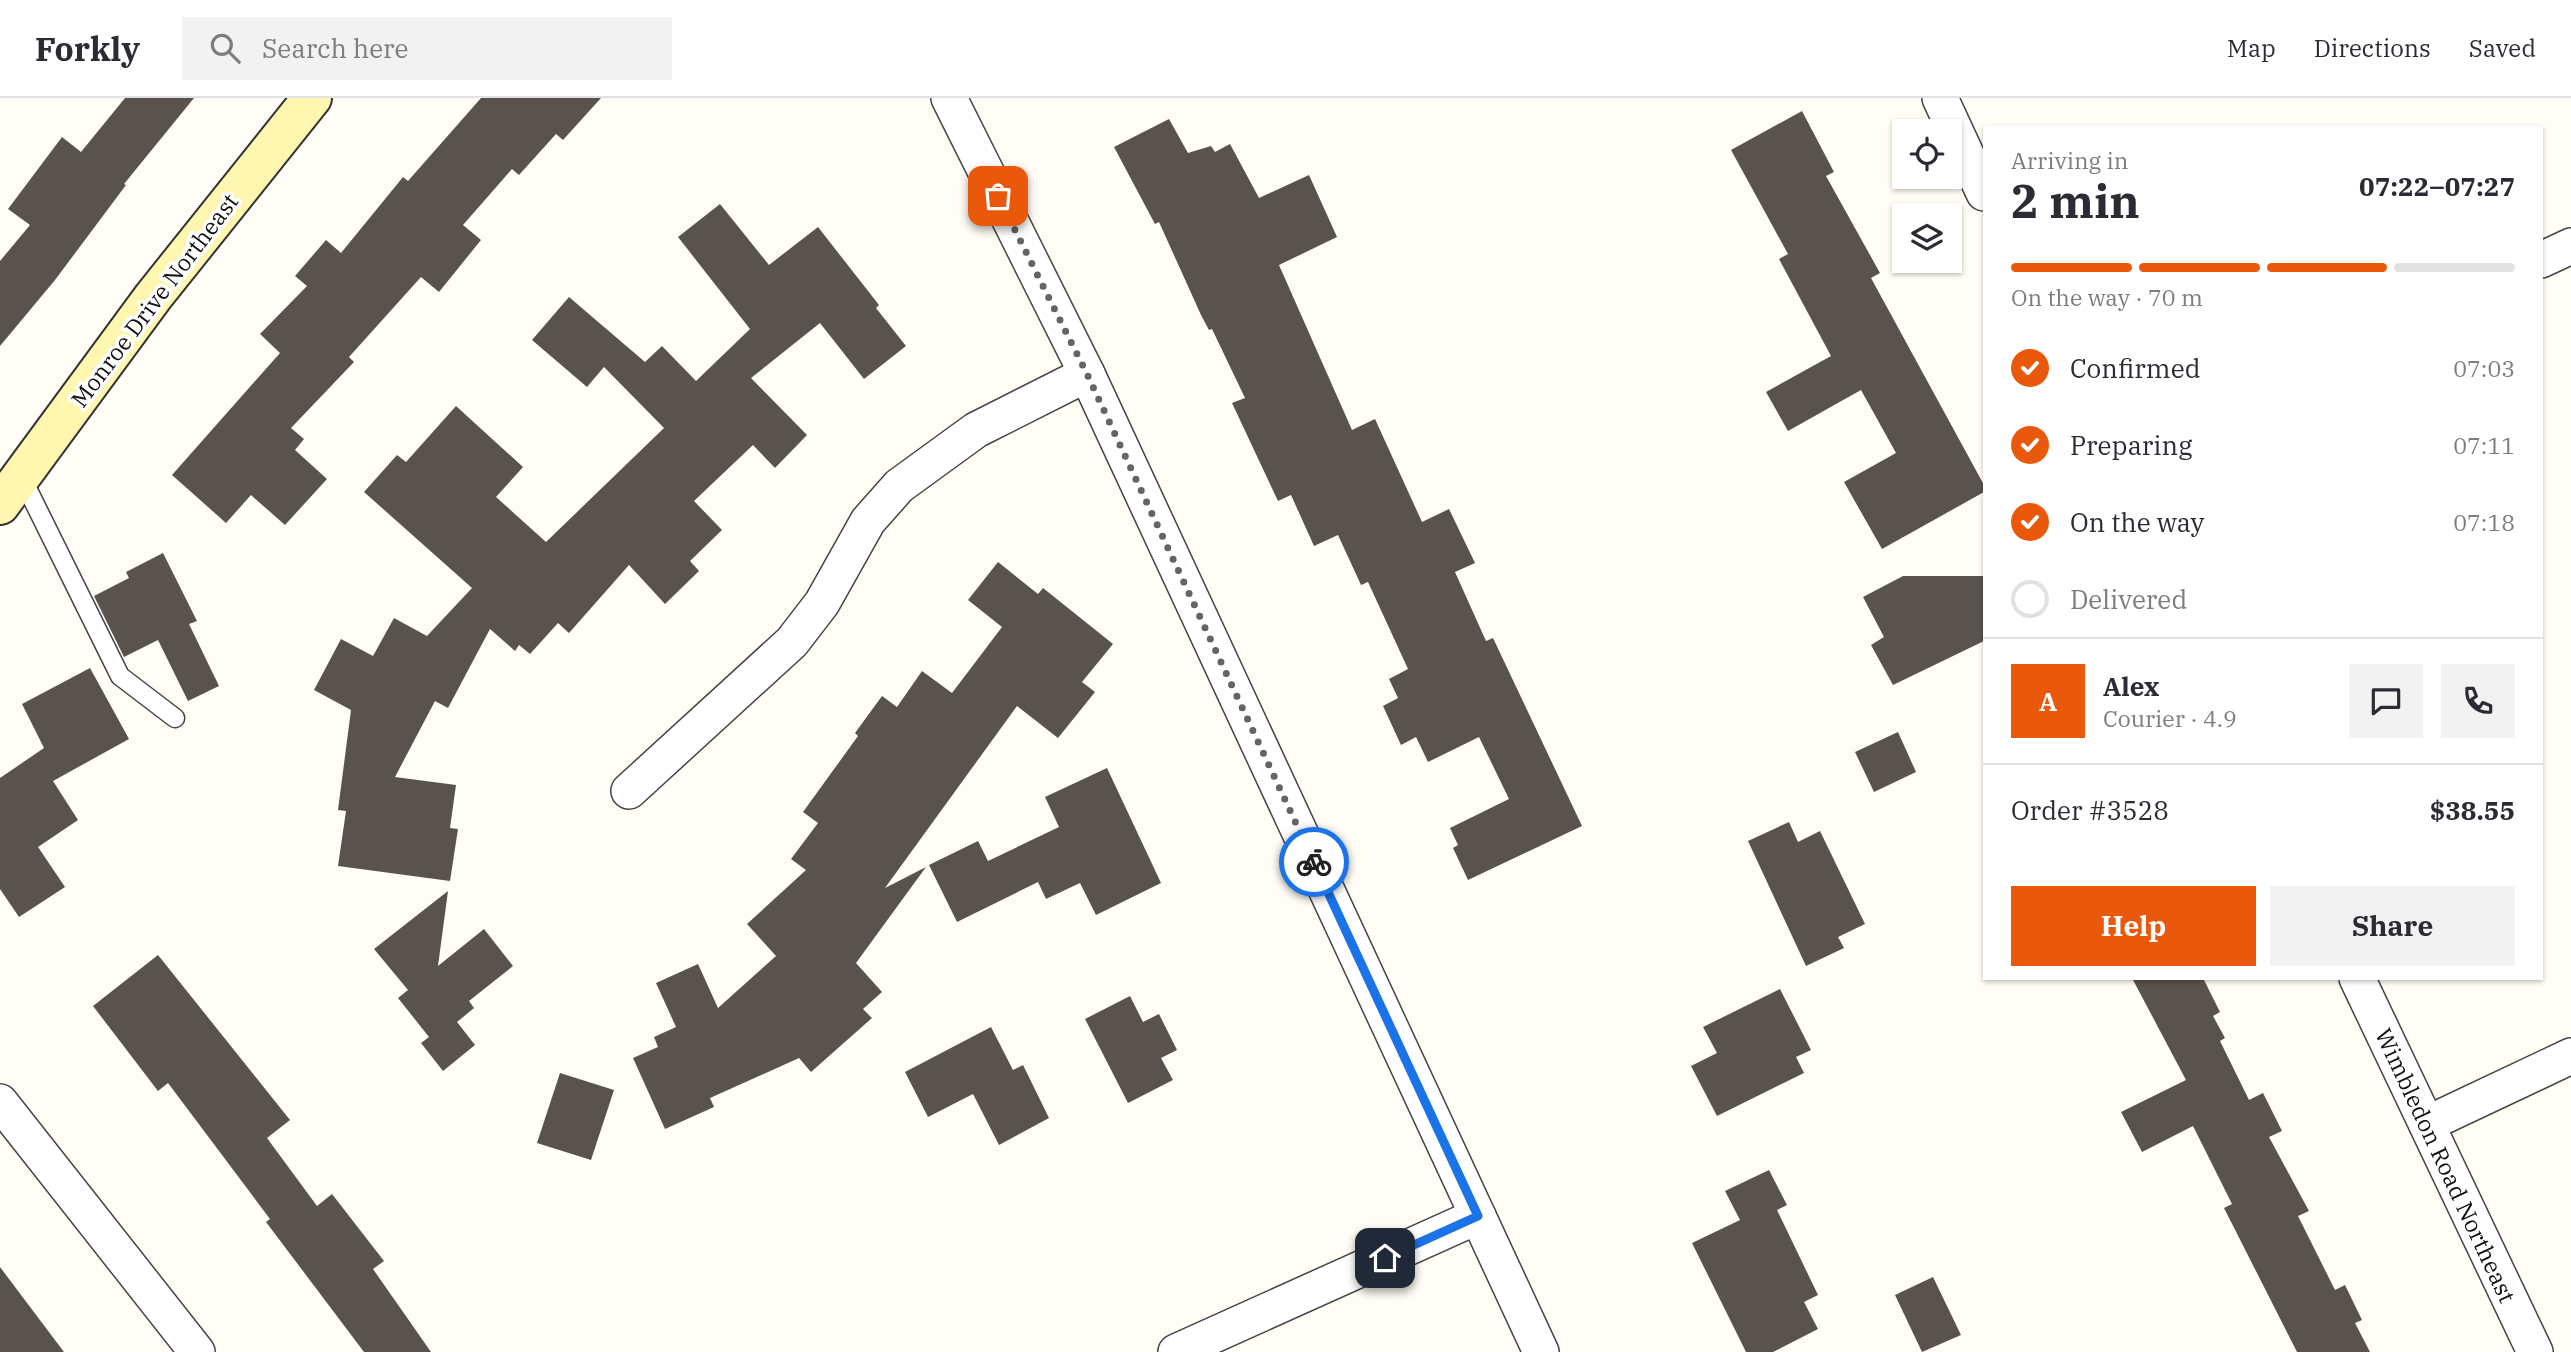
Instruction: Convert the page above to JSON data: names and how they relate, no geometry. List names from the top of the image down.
{
  "streets": {
    "main road": ["Monroe Drive Northeast"],
    "street": ["Wimbledon Road Northeast"]
  },
  "page": {
    "header": "Forkly",
    "search": "Search here",
    "nav": ["Map", "Directions", "Saved"],
    "heading": ["2 min", "Arriving in", "07:22–07:27"],
    "panel": [
      "Alex",
      "Courier · 4.9",
      "Order #3528",
      "$38.55"
    ],
    "bar": "On the way · 70 m",
    "list": [
      ["Confirmed", "07:03"],
      ["Preparing", "07:11"],
      ["On the way", "07:18"],
      "Delivered"
    ],
    "round": "A",
    "buttons": ["Help", "Share"]
  }
}
